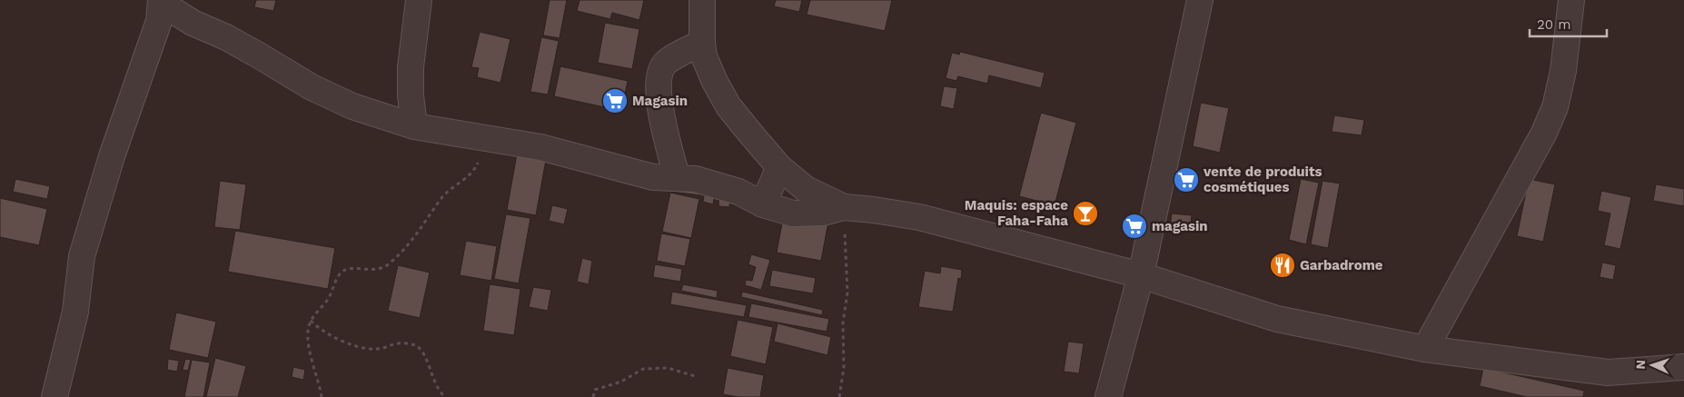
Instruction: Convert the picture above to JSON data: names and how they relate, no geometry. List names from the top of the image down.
{
  "places": {
    "supermarket": ["Magasin", "vente de produits cosmétiques", "magasin"],
    "bar": ["Maquis: espace Faha-Faha"],
    "restaurant": ["Garbadrome"]
  },
  "scale_bar": "20 m",
  "north": "left"
}
